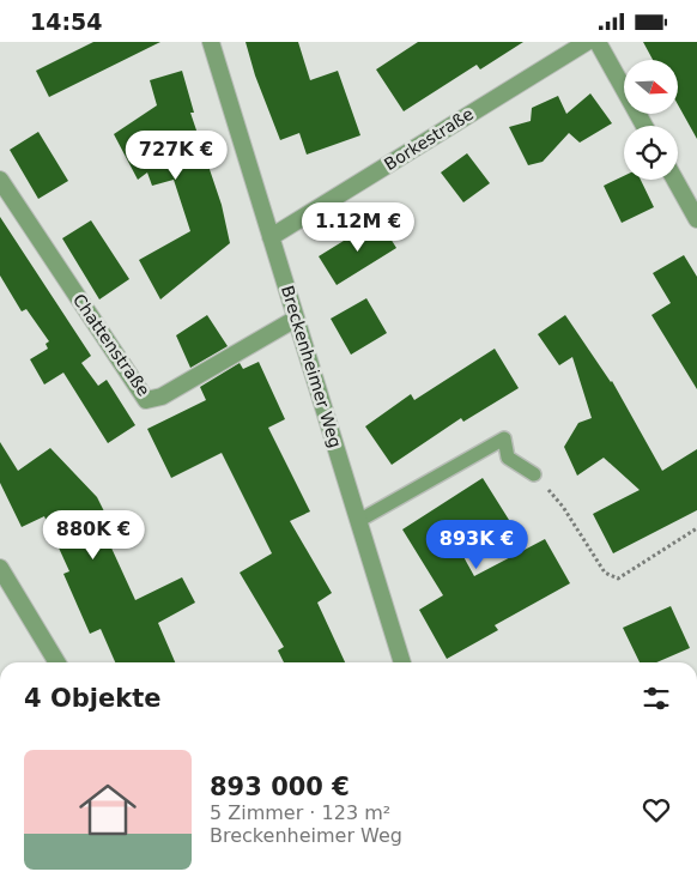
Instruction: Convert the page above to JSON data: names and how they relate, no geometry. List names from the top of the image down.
{
  "streets": {
    "street": ["Borkestraße", "Chattenstraße", "Breckenheimer Weg"]
  },
  "crossings": [
    ["Borkestraße", "Breckenheimer Weg"],
    ["Chattenstraße", "Breckenheimer Weg"]
  ],
  "north": "right",
  "page": {
    "status": "14:54",
    "price": [
      "727K €",
      "1.12M €",
      "880K €",
      "893K €"
    ],
    "heading": "4 Objekte",
    "list": [
      {
        "name": "893 000 €",
        "note": "5 Zimmer · 123 m² · Breckenheimer Weg"
      }
    ]
  }
}
